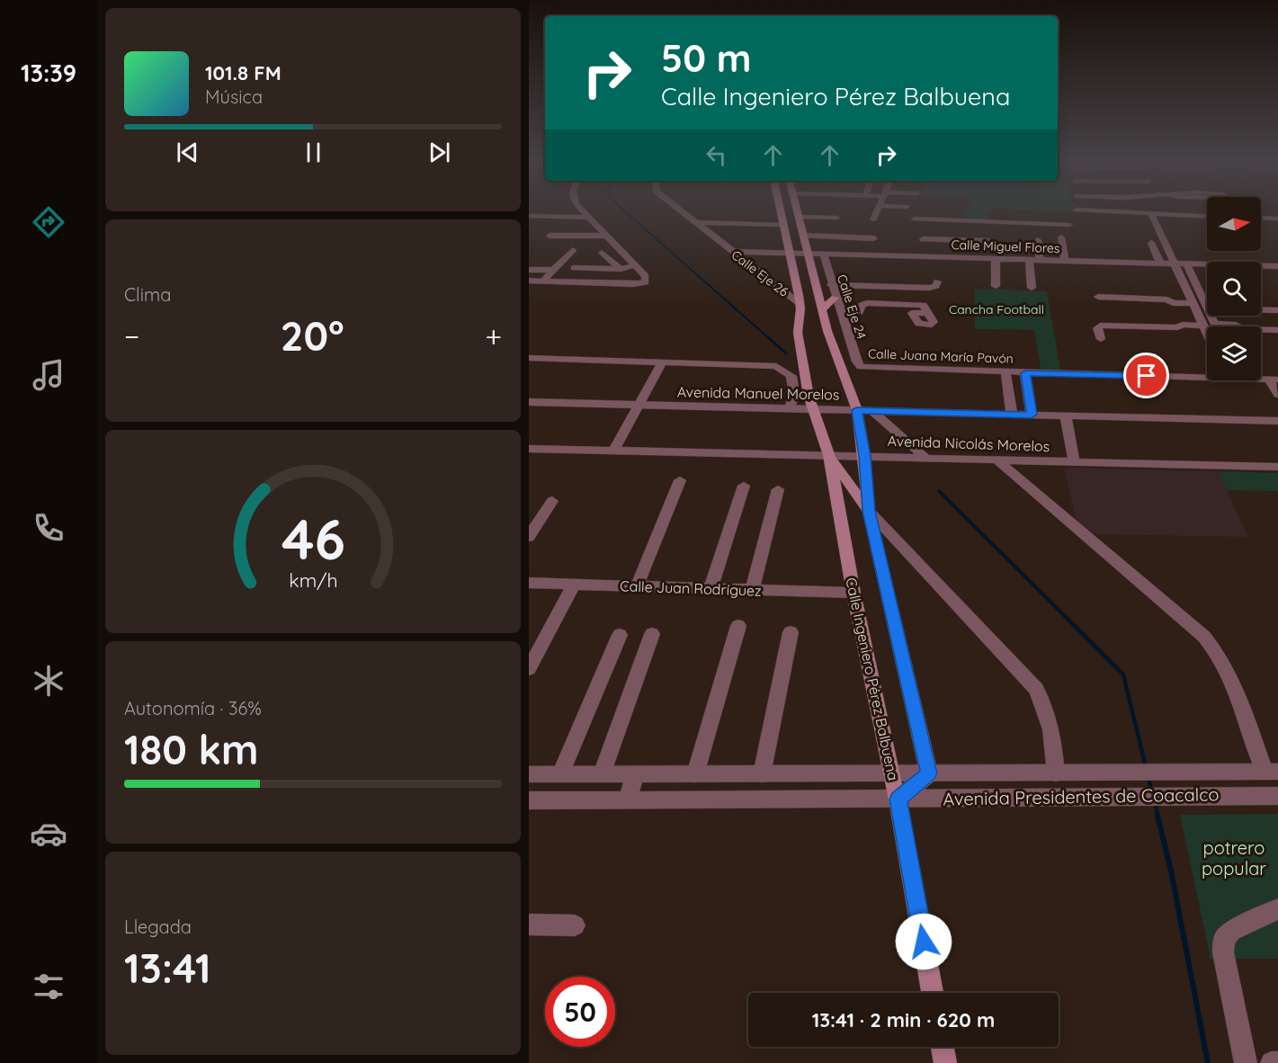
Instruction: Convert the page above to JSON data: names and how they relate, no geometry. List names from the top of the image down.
{
  "streets": {
    "main road": ["Calle Ingeniero Pérez Balbuena"],
    "street": [
      "Calle Miguel Flores",
      "Calle Eje 26",
      "Calle Eje 24",
      "Calle Juana María Pavón",
      "Avenida Manuel Morelos",
      "Avenida Nicolás Morelos",
      "Calle Juan Rodríguez",
      "Avenida Presidentes de Coacalco"
    ]
  },
  "crossings": [
    ["Calle Miguel Flores", "Calle Eje 26"],
    ["Calle Miguel Flores", "Calle Eje 24"],
    ["Calle Eje 24", "Calle Juana María Pavón"],
    ["Avenida Nicolás Morelos", "Calle Ingeniero Pérez Balbuena"],
    ["Calle Juan Rodríguez", "Calle Ingeniero Pérez Balbuena"],
    ["Calle Ingeniero Pérez Balbuena", "Avenida Presidentes de Coacalco"]
  ],
  "parks": ["Cancha Football", "potrero popular"],
  "north": "right",
  "page": {
    "tabs": "13:39",
    "turn": ["50 m", "Calle Ingeniero Pérez Balbuena"],
    "song": ["101.8 FM", "Música"],
    "tile": [
      "Clima",
      ["Autonomía · 36%", "180 km"],
      ["Llegada", "13:41"]
    ],
    "heat": ["−", "20°", "+"],
    "limit": "50",
    "trip": "13:41 · 2 min · 620 m",
    "gauge": ["46", "km/h"]
  }
}
